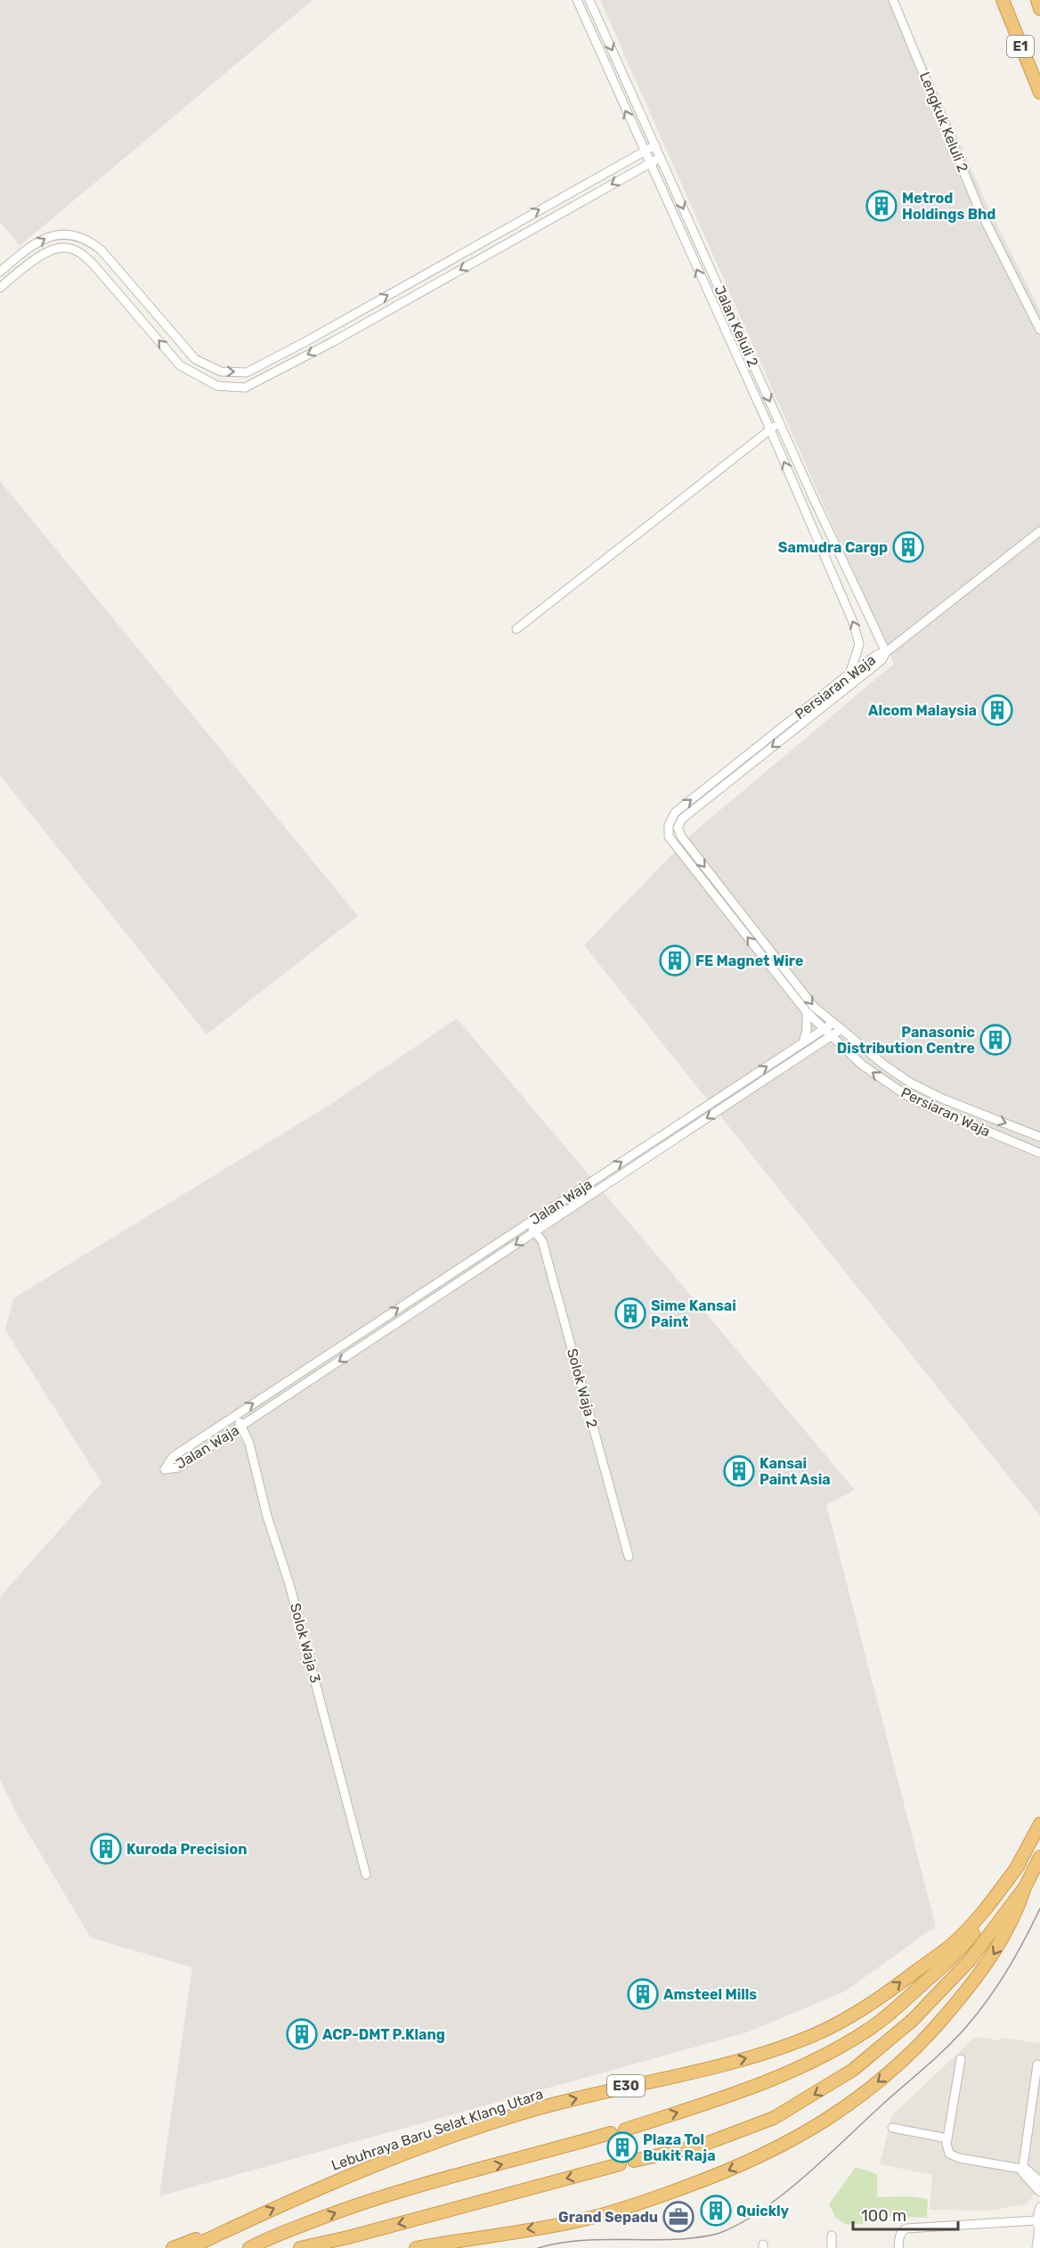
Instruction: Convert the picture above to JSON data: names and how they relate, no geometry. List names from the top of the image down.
{
  "streets": {
    "highway": ["E1", "E30", "Lebuhraya Baru Selat Klang Utara"],
    "street": [
      "Lengkuk Keluli 2",
      "Jalan Keluli 2",
      "Persiaran Waja",
      "Jalan Waja",
      "Solok Waja 2",
      "Solok Waja 3"
    ]
  },
  "crossings": [
    ["Jalan Keluli 2", "Persiaran Waja"],
    ["Persiaran Waja", "Jalan Waja"],
    ["Jalan Waja", "Solok Waja 2"],
    ["Jalan Waja", "Solok Waja 3"]
  ],
  "places": {
    "building": [
      "Metrod Holdings Bhd",
      "Samudra Cargp",
      "Alcom Malaysia",
      "FE Magnet Wire",
      "Panasonic Distribution Centre",
      "Sime Kansai Paint",
      "Kansai Paint Asia",
      "Kuroda Precision",
      "Amsteel Mills",
      "ACP-DMT P.Klang",
      "Plaza Tol Bukit Raja",
      "Quickly"
    ],
    "office": ["Grand Sepadu"]
  },
  "scale_bar": "100 m"
}
